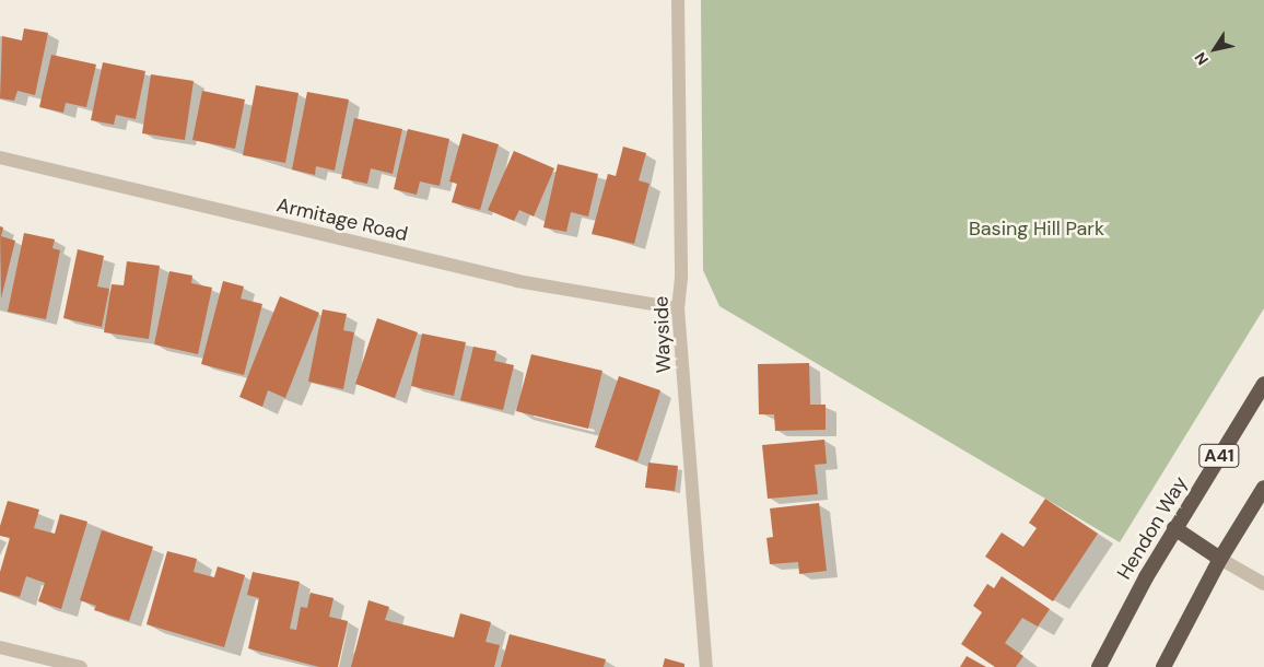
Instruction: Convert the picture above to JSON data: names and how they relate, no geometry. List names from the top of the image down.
{
  "streets": {
    "highway": ["A41", "Hendon Way"],
    "street": ["Armitage Road", "Wayside"]
  },
  "crossings": [
    ["Armitage Road", "Wayside"]
  ],
  "parks": ["Basing Hill Park"],
  "north": "bottom left"
}
